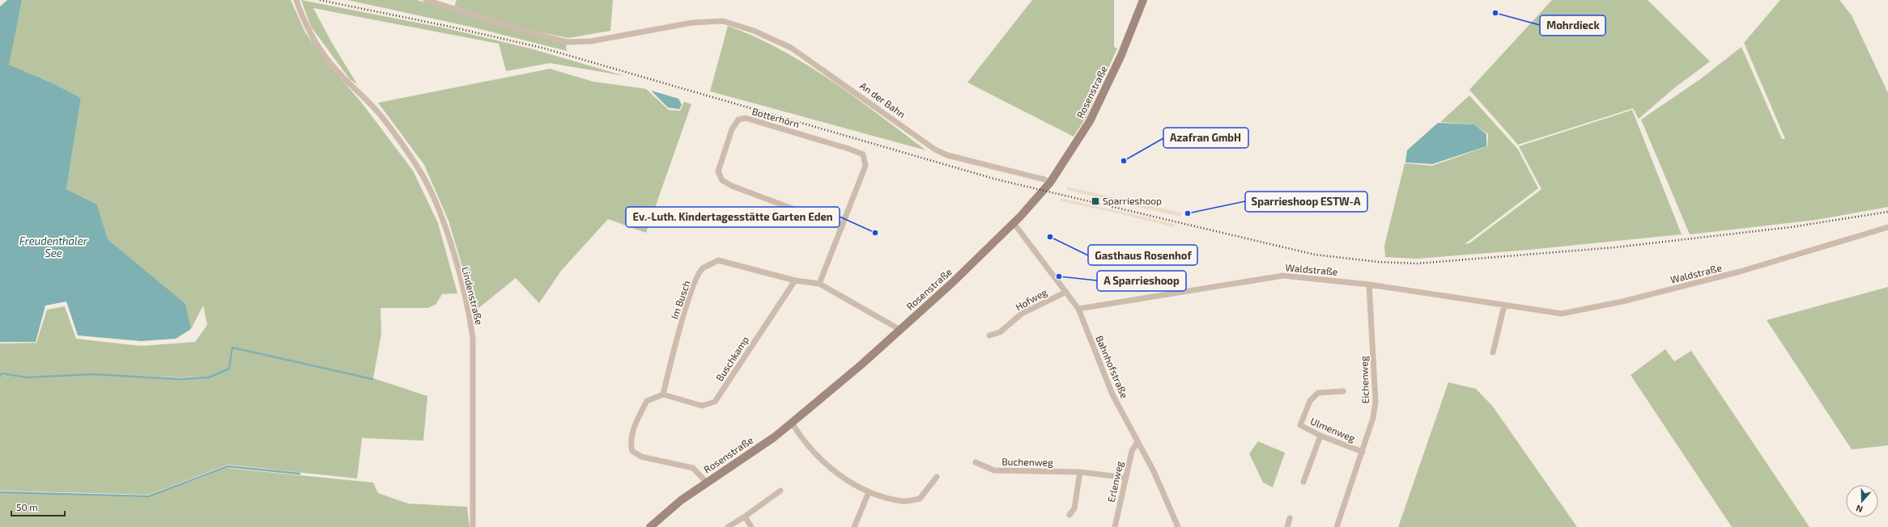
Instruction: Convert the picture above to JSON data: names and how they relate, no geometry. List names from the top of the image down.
{
  "streets": {
    "main road": ["Rosenstraße"],
    "street": [
      "An der Bahn",
      "Botterhörn",
      "Waldstraße",
      "Lindenstraße",
      "Im Busch",
      "Hofweg",
      "Buschkamp",
      "Bahnhofstraße",
      "Eichenweg",
      "Ulmenweg",
      "Buchenweg",
      "Erlenweg"
    ]
  },
  "crossings": [
    ["Rosenstraße", "An der Bahn"],
    ["Rosenstraße", "Im Busch"],
    ["Rosenstraße", "Bahnhofstraße"],
    ["Botterhörn", "Im Busch"],
    ["Waldstraße", "Bahnhofstraße"],
    ["Waldstraße", "Eichenweg"],
    ["Im Busch", "Buschkamp"],
    ["Hofweg", "Bahnhofstraße"],
    ["Bahnhofstraße", "Erlenweg"],
    ["Eichenweg", "Ulmenweg"],
    ["Buchenweg", "Erlenweg"]
  ],
  "water": ["Freudenthaler See"],
  "places": {
    "other": [
      "Mohrdieck",
      "Azafran GmbH",
      "Sparrieshoop ESTW-A",
      "Ev.-Luth. Kindertagesstätte Garten Eden",
      "Gasthaus Rosenhof",
      "A Sparrieshoop"
    ],
    "transit": ["Sparrieshoop"]
  },
  "scale_bar": "50 m",
  "north": "bottom"
}
